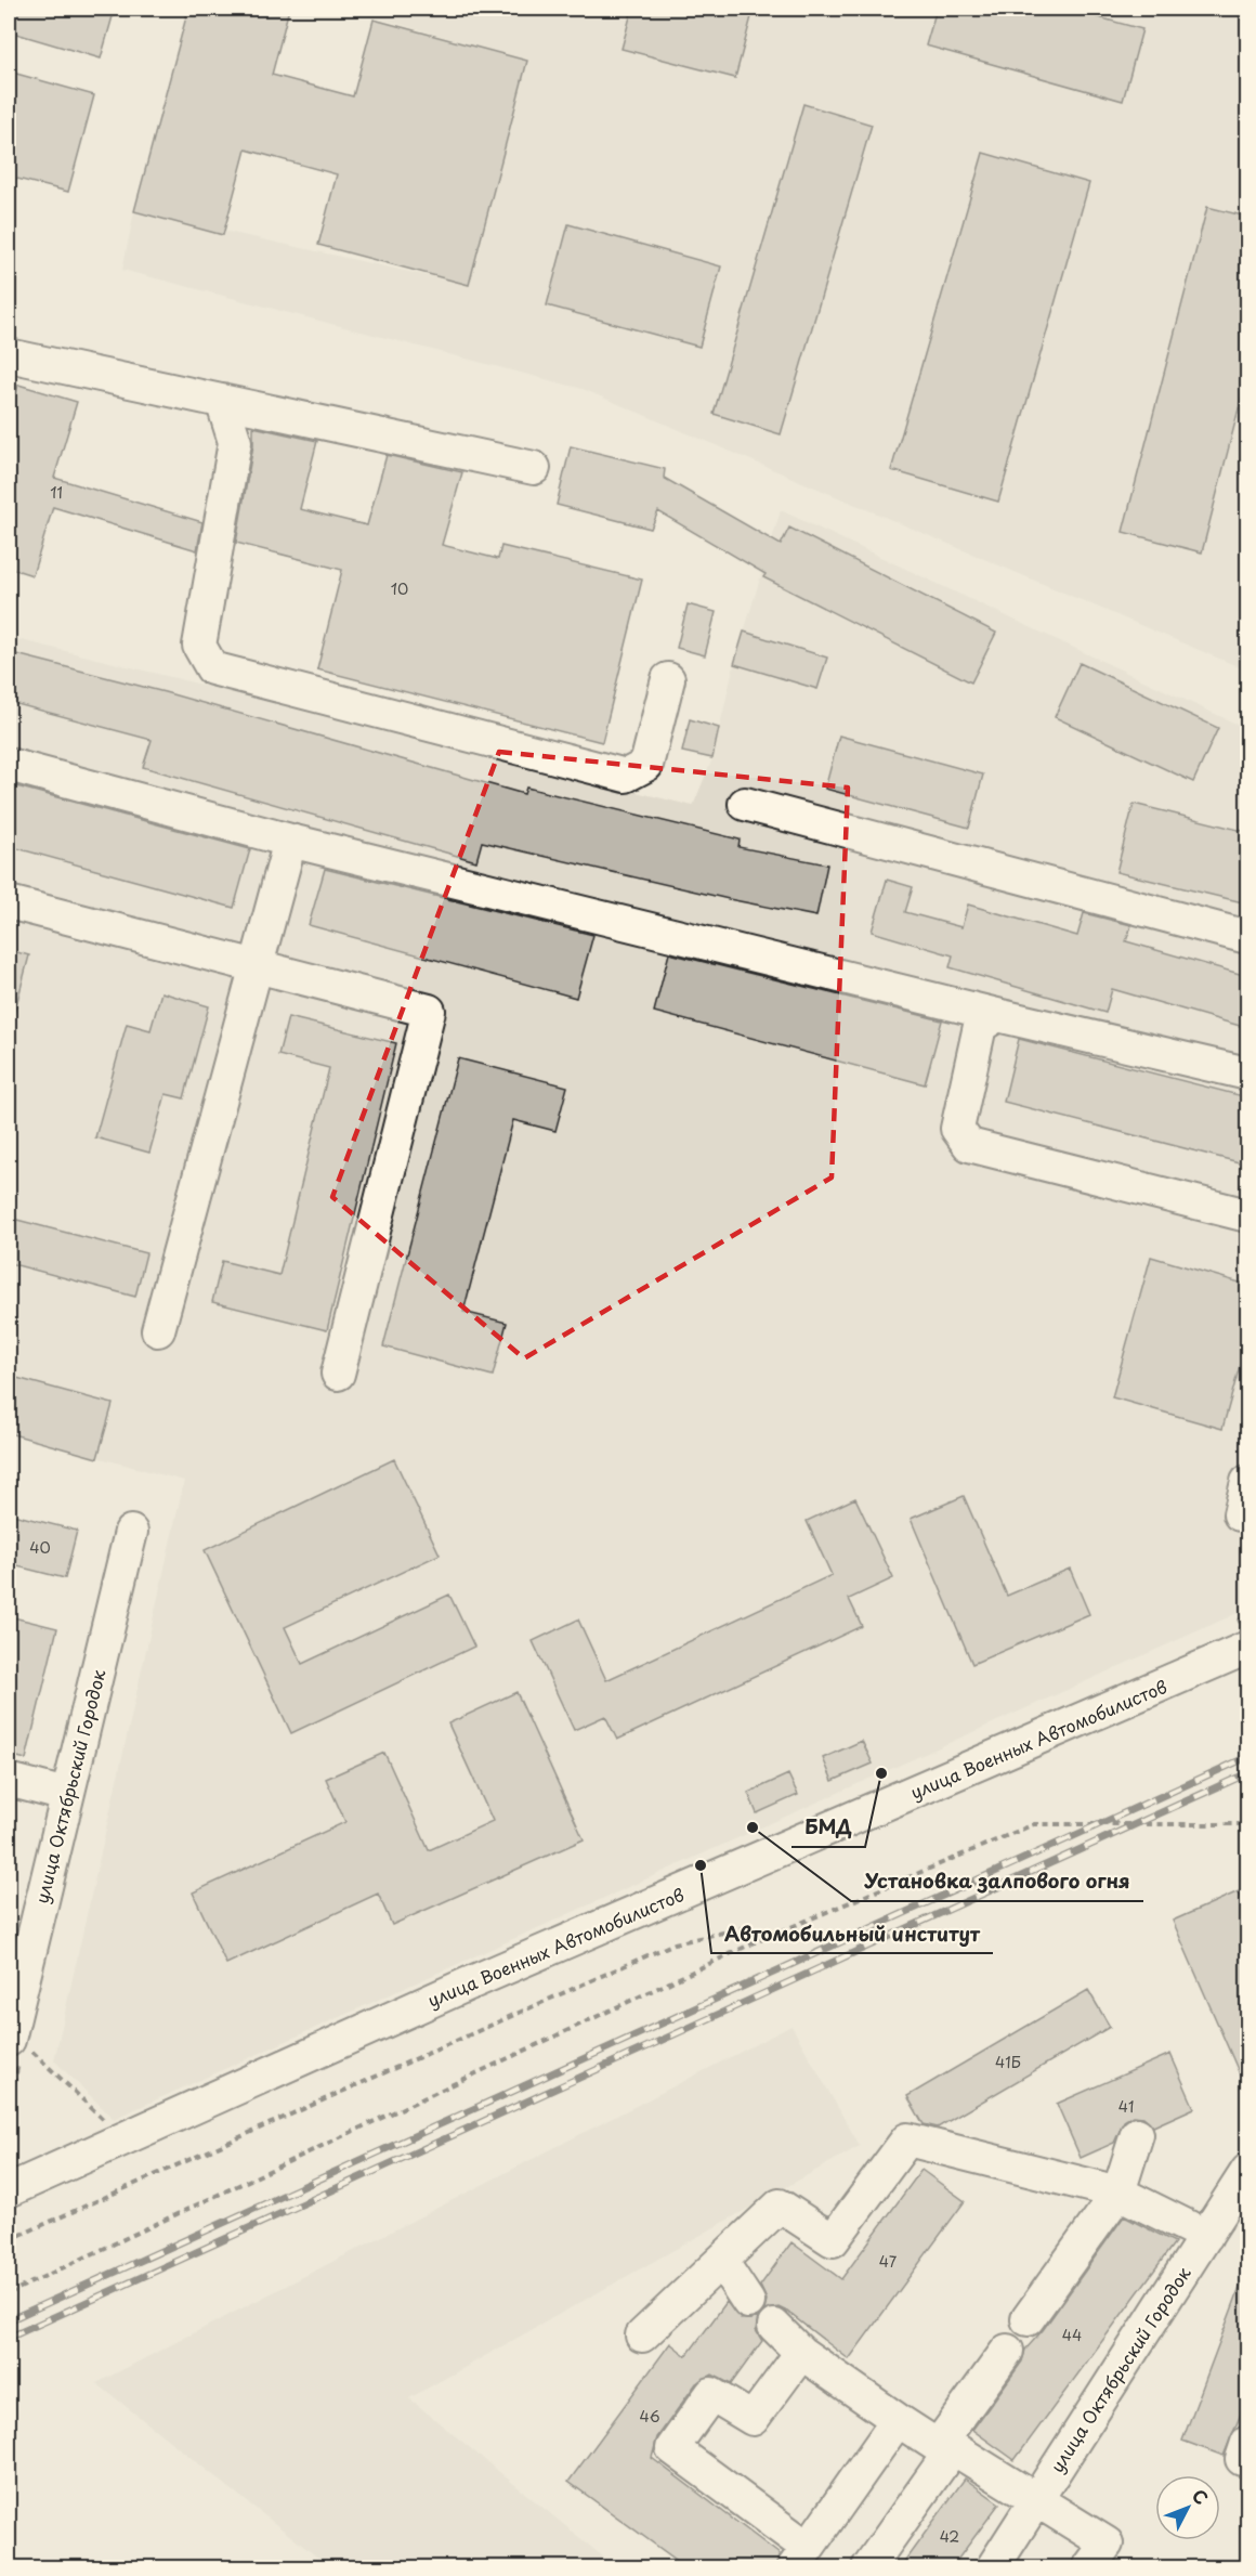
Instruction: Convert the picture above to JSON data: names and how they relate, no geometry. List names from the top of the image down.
{
  "streets": {
    "street": ["улица Военных Автомобилистов", "улица Октябрьский Городок"]
  },
  "places": ["БМД", "Установка залпового огня", "Автомобильный институт"],
  "house_numbers": [
    "11",
    "10",
    "40",
    "41Б",
    "41",
    "47",
    "44",
    "46",
    "42"
  ],
  "north": "top right"
}
